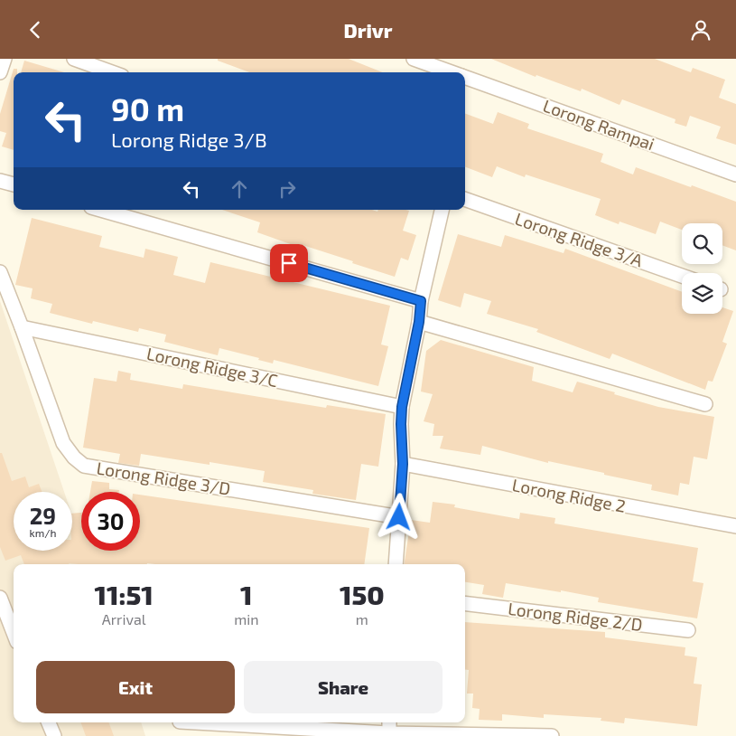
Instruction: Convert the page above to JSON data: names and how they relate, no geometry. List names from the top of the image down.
{
  "streets": {
    "street": [
      "Lorong Rampai",
      "Lorong Ridge 3/A",
      "Lorong Ridge 3/C",
      "Lorong Ridge 3/D",
      "Lorong Ridge 2",
      "Lorong Ridge 2/D"
    ]
  },
  "crossings": [
    ["Lorong Ridge 3/C", "Lorong Ridge 3/D"]
  ],
  "page": {
    "header": "Drivr",
    "turn": ["90 m", "Lorong Ridge 3/B"],
    "speed": "29 km/h",
    "limit": "30",
    "eta": [
      "11:51",
      "Arrival",
      "1",
      "min",
      "150",
      "m"
    ],
    "buttons": ["Exit", "Share"]
  }
}
